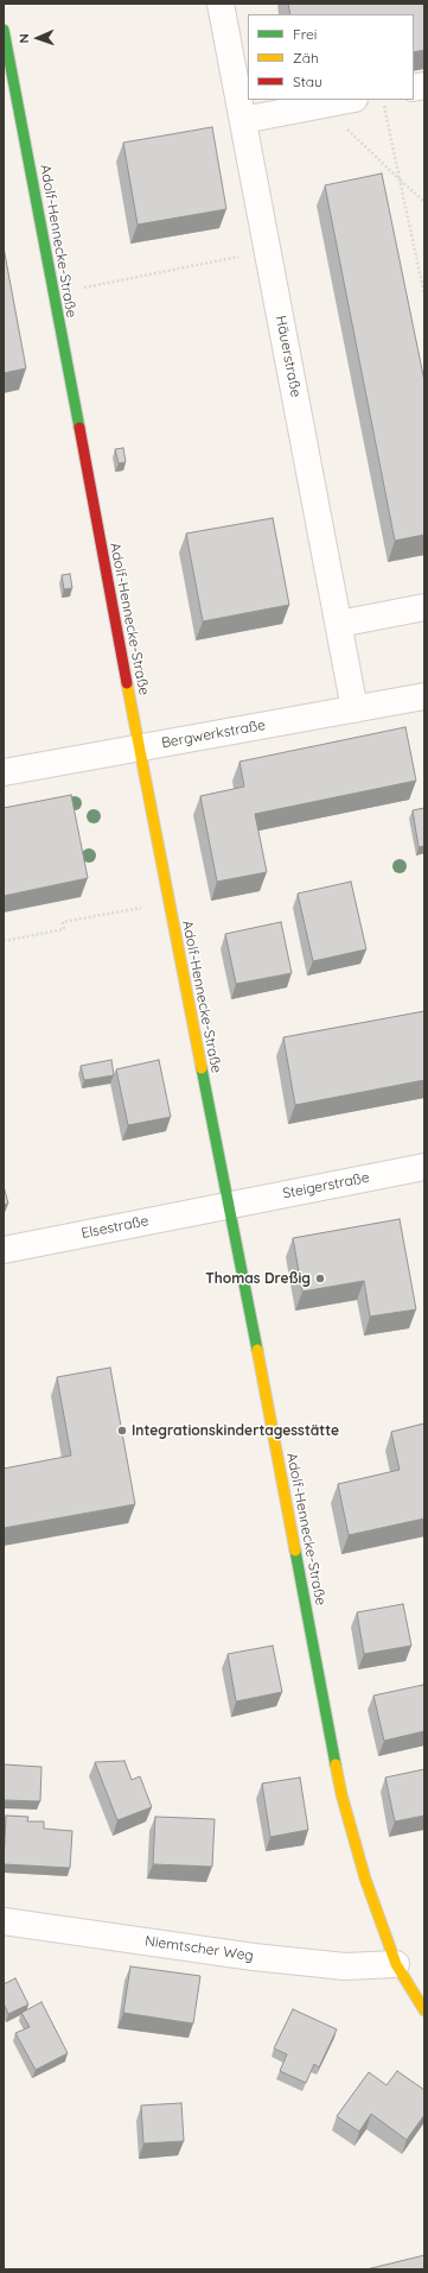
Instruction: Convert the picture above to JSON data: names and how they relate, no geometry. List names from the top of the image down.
{
  "streets": {
    "street": [
      "Adolf-Hennecke-Straße",
      "Häuerstraße",
      "Bergwerkstraße",
      "Steigerstraße",
      "Elsestraße",
      "Niemtscher Weg"
    ]
  },
  "crossings": [
    ["Adolf-Hennecke-Straße", "Bergwerkstraße"],
    ["Adolf-Hennecke-Straße", "Steigerstraße"],
    ["Adolf-Hennecke-Straße", "Elsestraße"],
    ["Adolf-Hennecke-Straße", "Niemtscher Weg"],
    ["Häuerstraße", "Bergwerkstraße"],
    ["Steigerstraße", "Elsestraße"]
  ],
  "places": ["Thomas Dreßig", "Integrationskindertagesstätte"],
  "legend": ["Frei", "Zäh", "Stau"],
  "north": "left"
}
